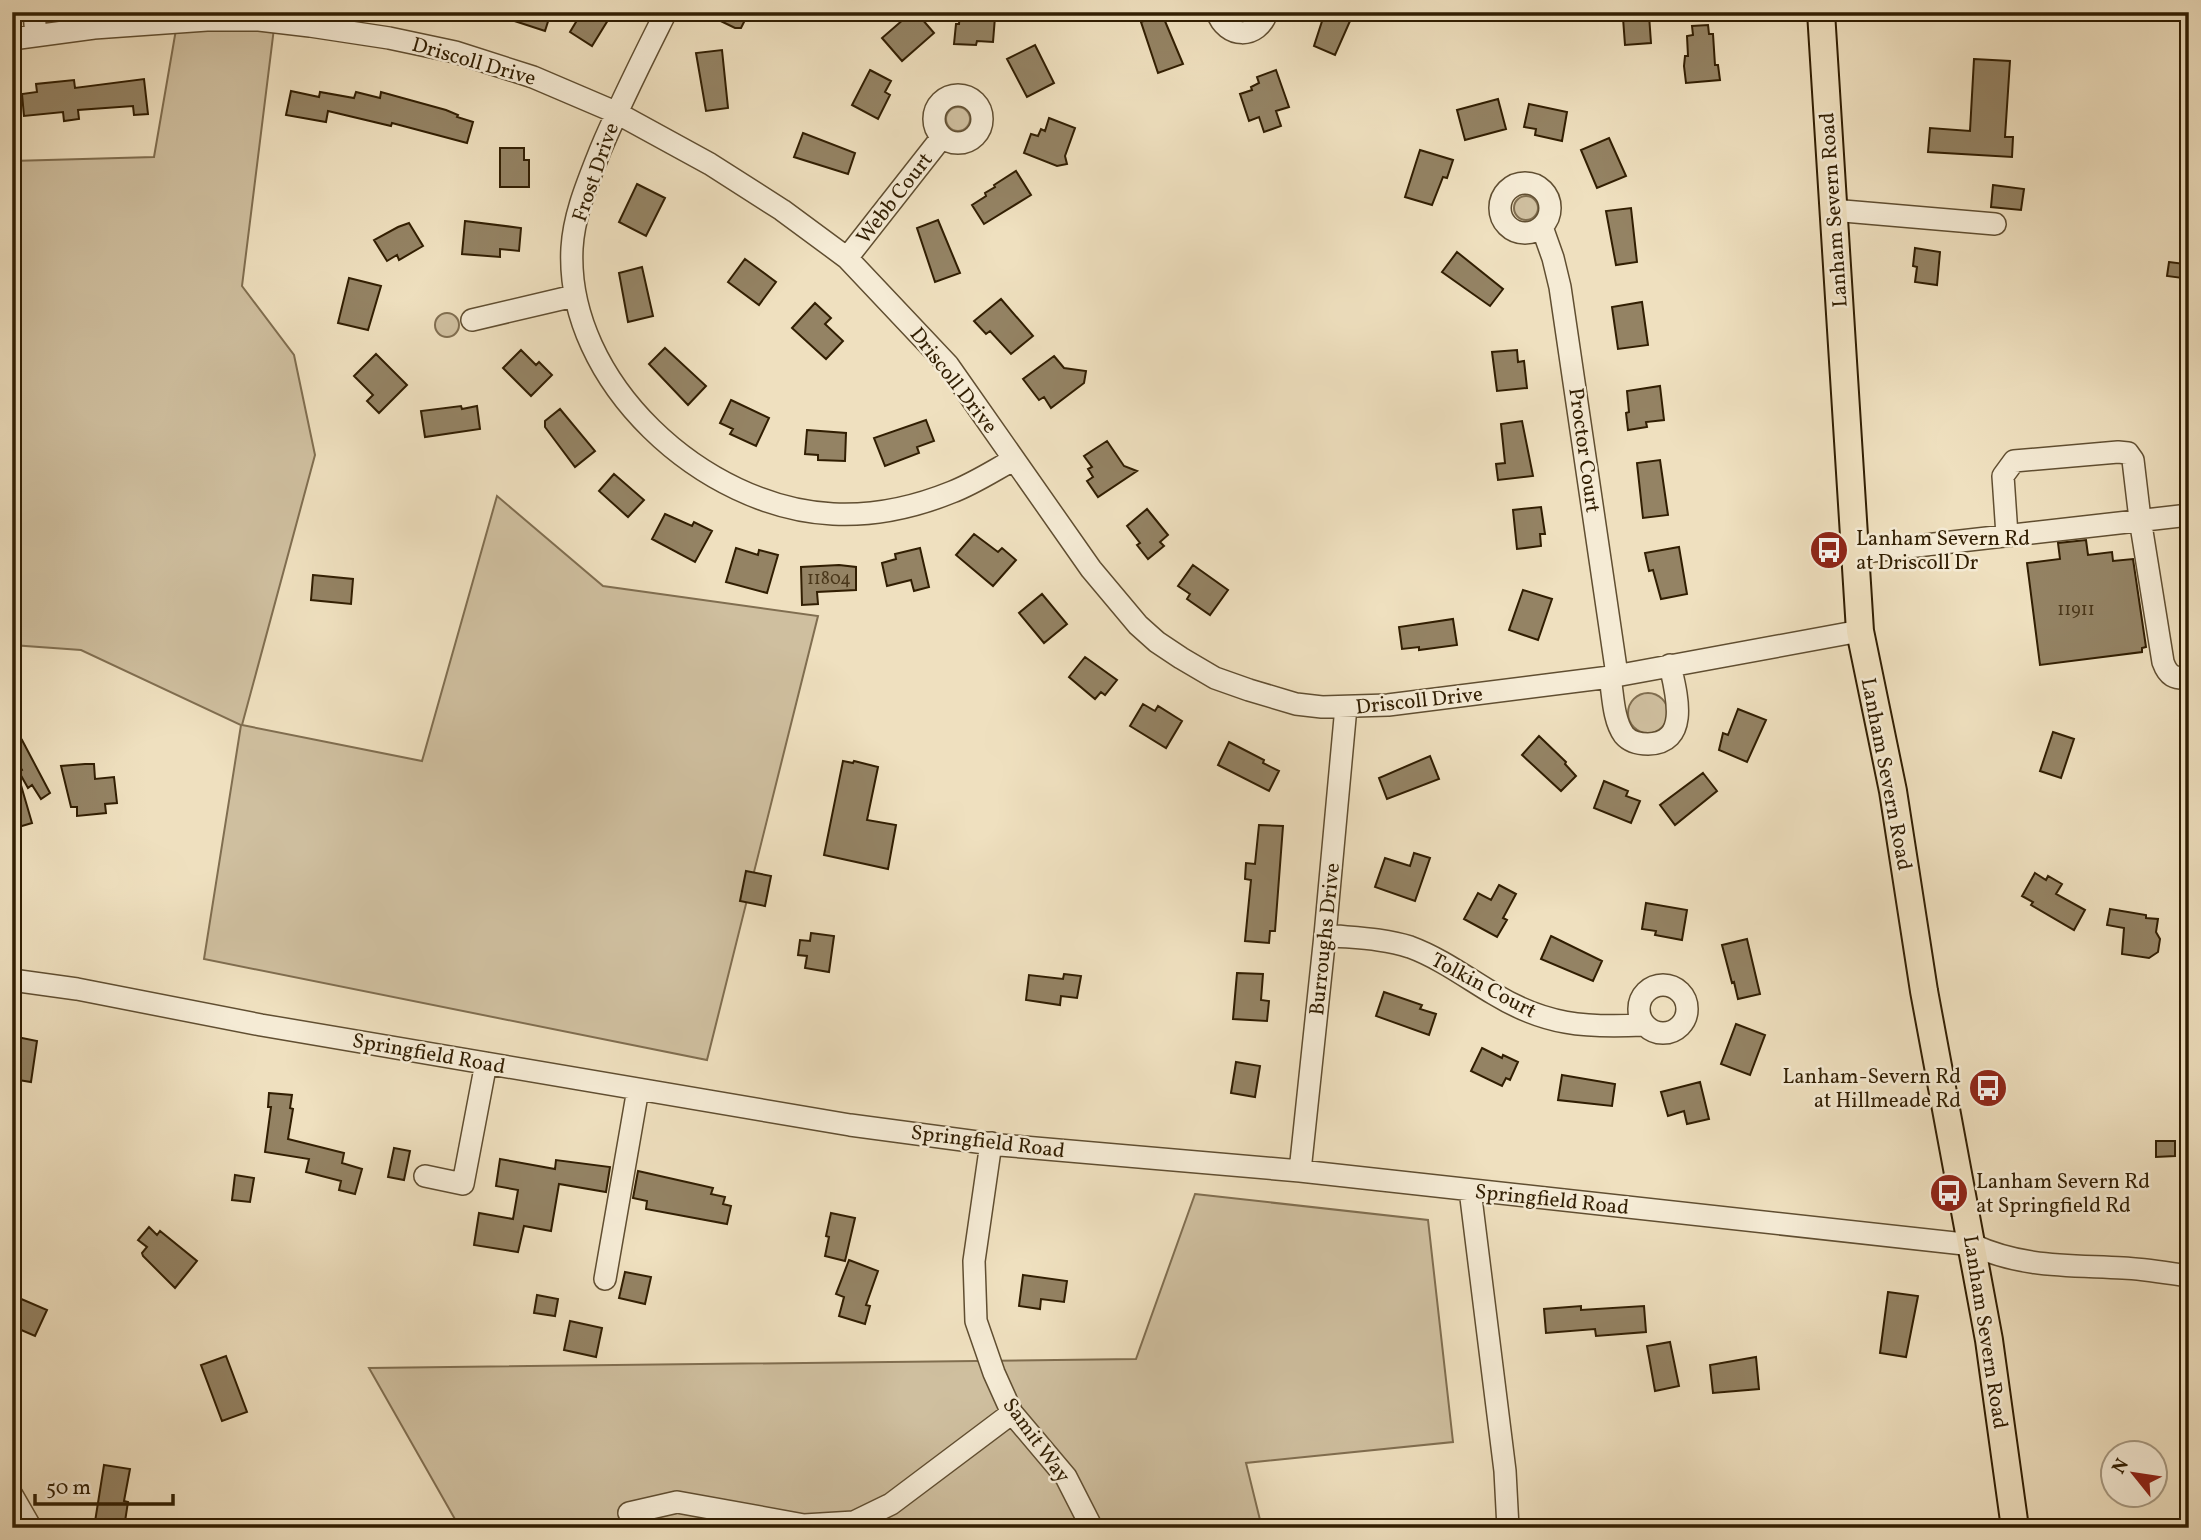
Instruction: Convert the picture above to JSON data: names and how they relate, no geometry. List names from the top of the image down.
{
  "streets": {
    "main road": ["Lanham Severn Road"],
    "street": [
      "Driscoll Drive",
      "Frost Drive",
      "Webb Court",
      "Proctor Court",
      "Burroughs Drive",
      "Tolkin Court",
      "Springfield Road",
      "Samit Way"
    ]
  },
  "crossings": [
    ["Driscoll Drive", "Frost Drive"],
    ["Driscoll Drive", "Webb Court"],
    ["Driscoll Drive", "Lanham Severn Road"],
    ["Driscoll Drive", "Proctor Court"],
    ["Driscoll Drive", "Burroughs Drive"],
    ["Lanham Severn Road", "Springfield Road"],
    ["Burroughs Drive", "Tolkin Court"],
    ["Burroughs Drive", "Springfield Road"],
    ["Springfield Road", "Samit Way"]
  ],
  "places": {
    "bus stop": ["Lanham Severn Rd at Driscoll Dr", "Lanham-Severn Rd at Hillmeade Rd", "Lanham Severn Rd at Springfield Rd"]
  },
  "house_numbers": ["11804", "11911"],
  "scale_bar": "50 m",
  "north": "top left"
}
